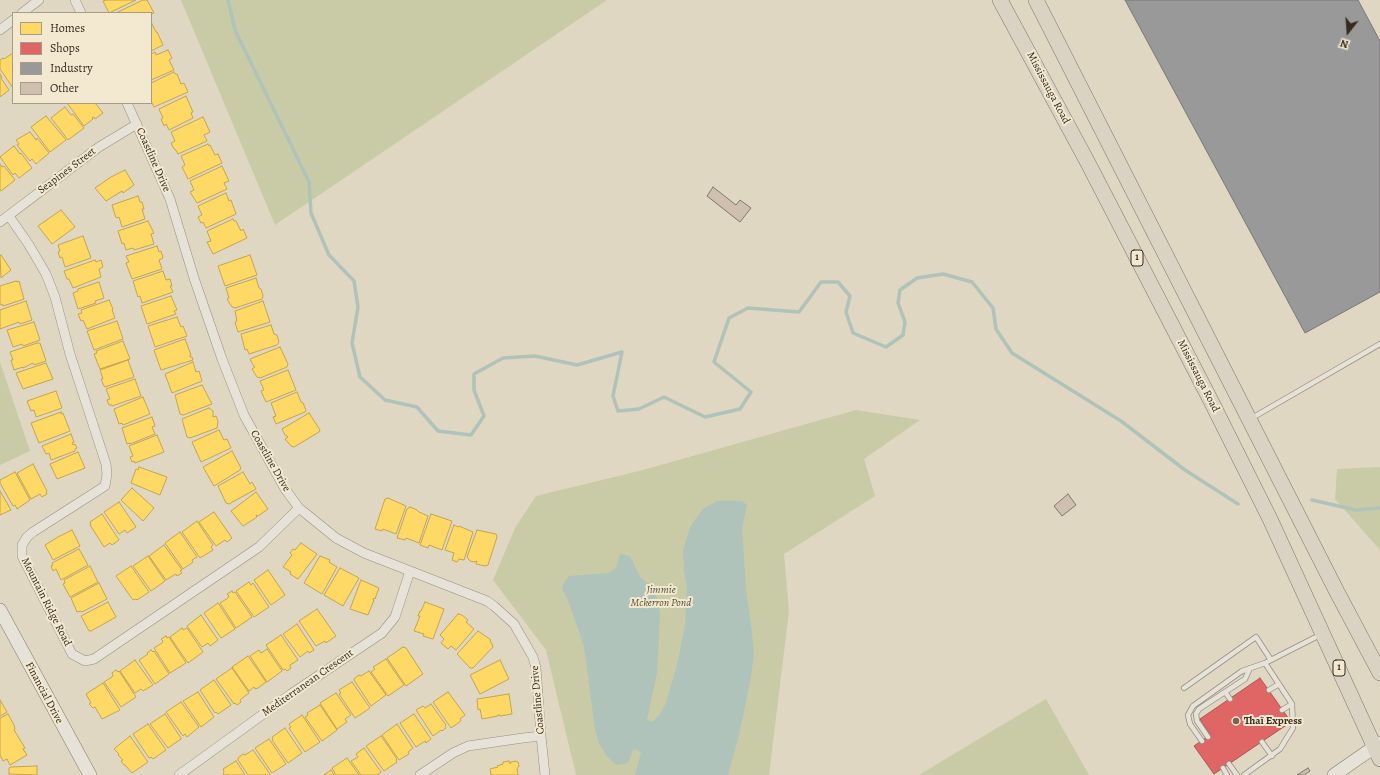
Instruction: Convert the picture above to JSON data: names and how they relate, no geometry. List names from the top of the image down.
{
  "streets": {
    "main road": ["Mississauga Road", "1"],
    "street": [
      "Coastline Drive",
      "Seapines Street",
      "Mountain Ridge Road",
      "Mediterranean Crescent",
      "Financial Drive"
    ]
  },
  "crossings": [
    ["Coastline Drive", "Seapines Street"],
    ["Coastline Drive", "Mountain Ridge Road"],
    ["Coastline Drive", "Mediterranean Crescent"],
    ["Seapines Street", "Mountain Ridge Road"]
  ],
  "parks": ["Jimmie Mckerron Pond"],
  "places": ["Thaï Express"],
  "legend": [
    "Homes",
    "Shops",
    "Industry",
    "Other"
  ],
  "north": "bottom"
}
